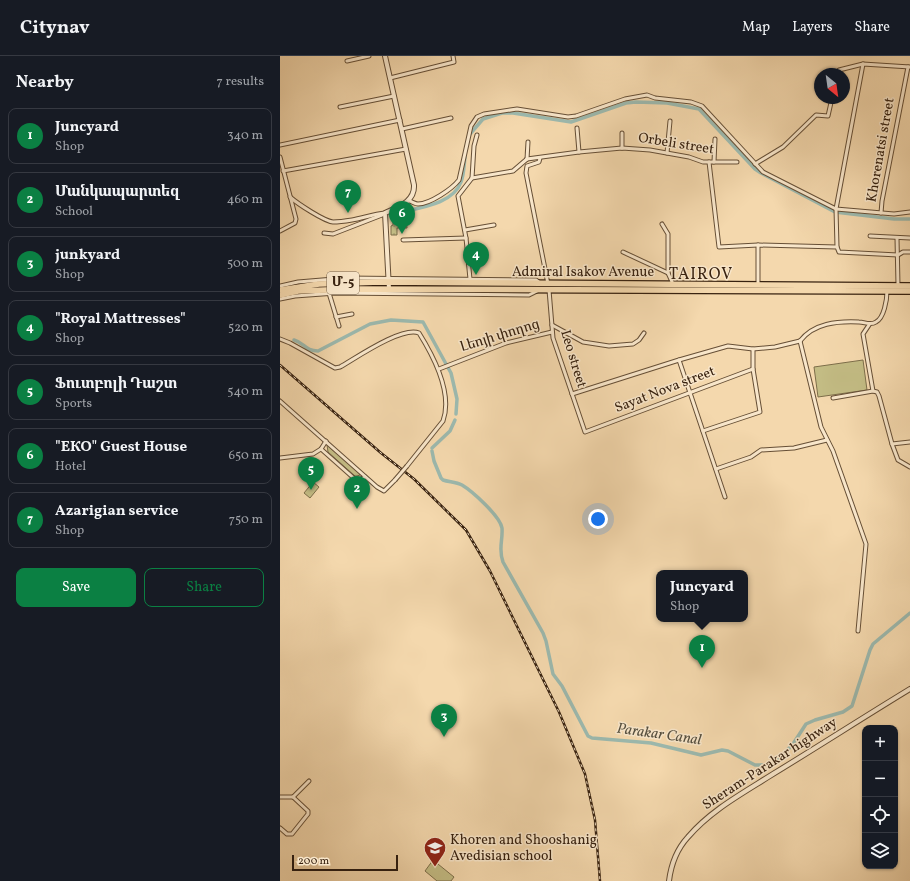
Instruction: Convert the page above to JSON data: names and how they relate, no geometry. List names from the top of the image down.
{
  "streets": {
    "highway": ["Admiral Isakov Avenue", "Մ-5"],
    "street": [
      "Orbeli street",
      "Khorenatsi street",
      "Լեոյի փողոց",
      "Leo street",
      "Sayat Nova street",
      "Sheram-Parakar highway"
    ]
  },
  "crossings": [
    ["Admiral Isakov Avenue", "Leo street"],
    ["Լեոյի փողոց", "Leo street"],
    ["Leo street", "Sayat Nova street"]
  ],
  "districts": ["TAIROV"],
  "water": ["Parakar Canal"],
  "places": {
    "school or university": ["Khoren and Shooshanig Avedisian school"]
  },
  "scale_bar": "200 m",
  "north": "bottom right",
  "page": {
    "header": "Citynav",
    "nav": ["Map", "Layers", "Share"],
    "heading": ["Nearby", "7 results"],
    "list": [
      {
        "mark": "1",
        "name": "Juncyard",
        "note": "Shop",
        "value": "340 m"
      },
      {
        "mark": "2",
        "name": "Մանկապարտեզ",
        "note": "School",
        "value": "460 m"
      },
      {
        "mark": "3",
        "name": "junkyard",
        "note": "Shop",
        "value": "500 m"
      },
      {
        "mark": "4",
        "name": "\"Royal Mattresses\"",
        "note": "Shop",
        "value": "520 m"
      },
      {
        "mark": "5",
        "name": "Ֆուտբոլի Դաշտ",
        "note": "Sports",
        "value": "540 m"
      },
      {
        "mark": "6",
        "name": "\"ЕКО\" Guest House",
        "note": "Hotel",
        "value": "650 m"
      },
      {
        "mark": "7",
        "name": "Azarigian service",
        "note": "Shop",
        "value": "750 m"
      }
    ],
    "pins": [
      "7",
      "6",
      "4",
      "5",
      "2",
      "1",
      "3"
    ],
    "buttons": ["Save", "Share"],
    "popup": ["Juncyard", "Shop"],
    "map_buttons": ["+", "−"],
    "scale": "200 m"
  }
}
